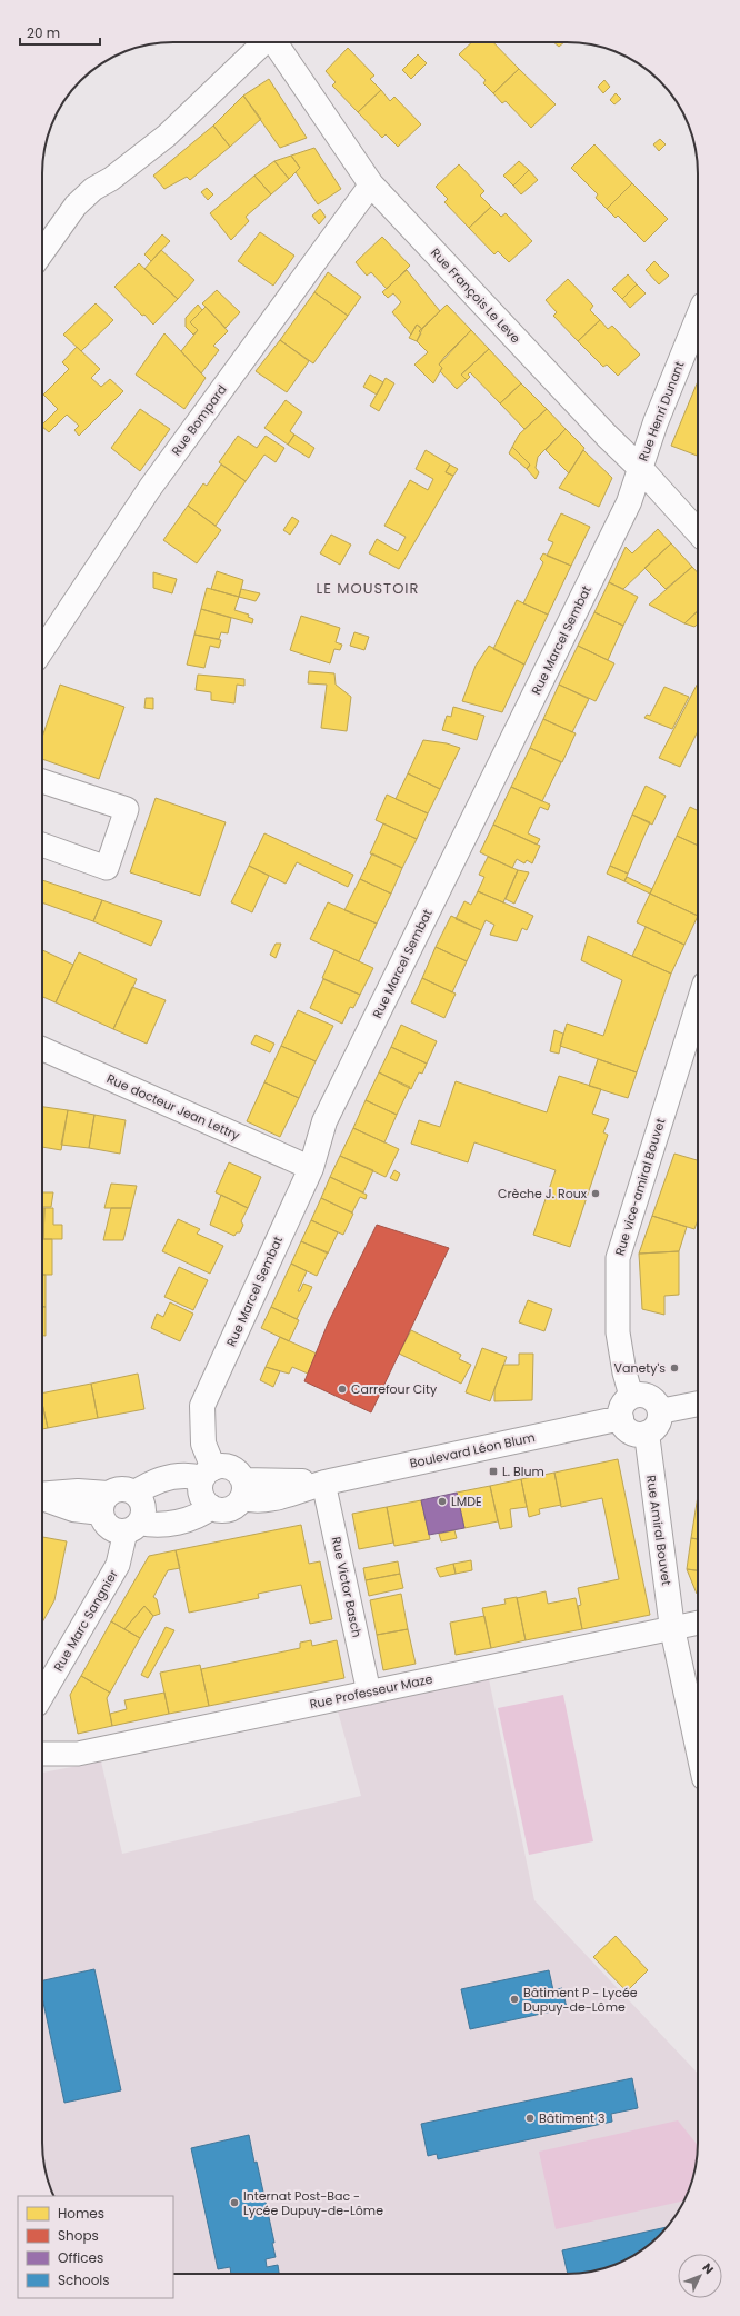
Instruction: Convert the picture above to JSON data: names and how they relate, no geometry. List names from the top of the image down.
{
  "streets": {
    "street": [
      "Rue François Le Leve",
      "Rue Henri Dunant",
      "Rue Bompard",
      "Rue Marcel Sembat",
      "Rue docteur Jean Lettry",
      "Rue vice-amiral Bouvet",
      "Boulevard Léon Blum",
      "Rue Amiral Bouvet",
      "Rue Victor Basch",
      "Rue Marc Sangnier",
      "Rue Professeur Maze"
    ]
  },
  "crossings": [
    ["Rue François Le Leve", "Rue Henri Dunant"],
    ["Rue François Le Leve", "Rue Bompard"],
    ["Rue François Le Leve", "Rue Marcel Sembat"],
    ["Rue Henri Dunant", "Rue Marcel Sembat"],
    ["Rue Marcel Sembat", "Rue docteur Jean Lettry"],
    ["Rue Marcel Sembat", "Boulevard Léon Blum"],
    ["Rue vice-amiral Bouvet", "Boulevard Léon Blum"],
    ["Rue vice-amiral Bouvet", "Rue Amiral Bouvet"],
    ["Boulevard Léon Blum", "Rue Amiral Bouvet"],
    ["Boulevard Léon Blum", "Rue Victor Basch"],
    ["Rue Amiral Bouvet", "Rue Professeur Maze"],
    ["Rue Victor Basch", "Rue Professeur Maze"]
  ],
  "districts": ["LE MOUSTOIR"],
  "places": {
    "other": [
      "Crèche J. Roux",
      "Vanety's",
      "Carrefour City",
      "LMDE",
      "Bâtiment P - Lycée Dupuy-de-Lôme",
      "Bâtiment 3",
      "Internat Post-Bac - Lycée Dupuy-de-Lôme"
    ],
    "transit": ["L. Blum"]
  },
  "legend": [
    "Homes",
    "Shops",
    "Offices",
    "Schools"
  ],
  "scale_bar": "20 m",
  "north": "top right"
}
